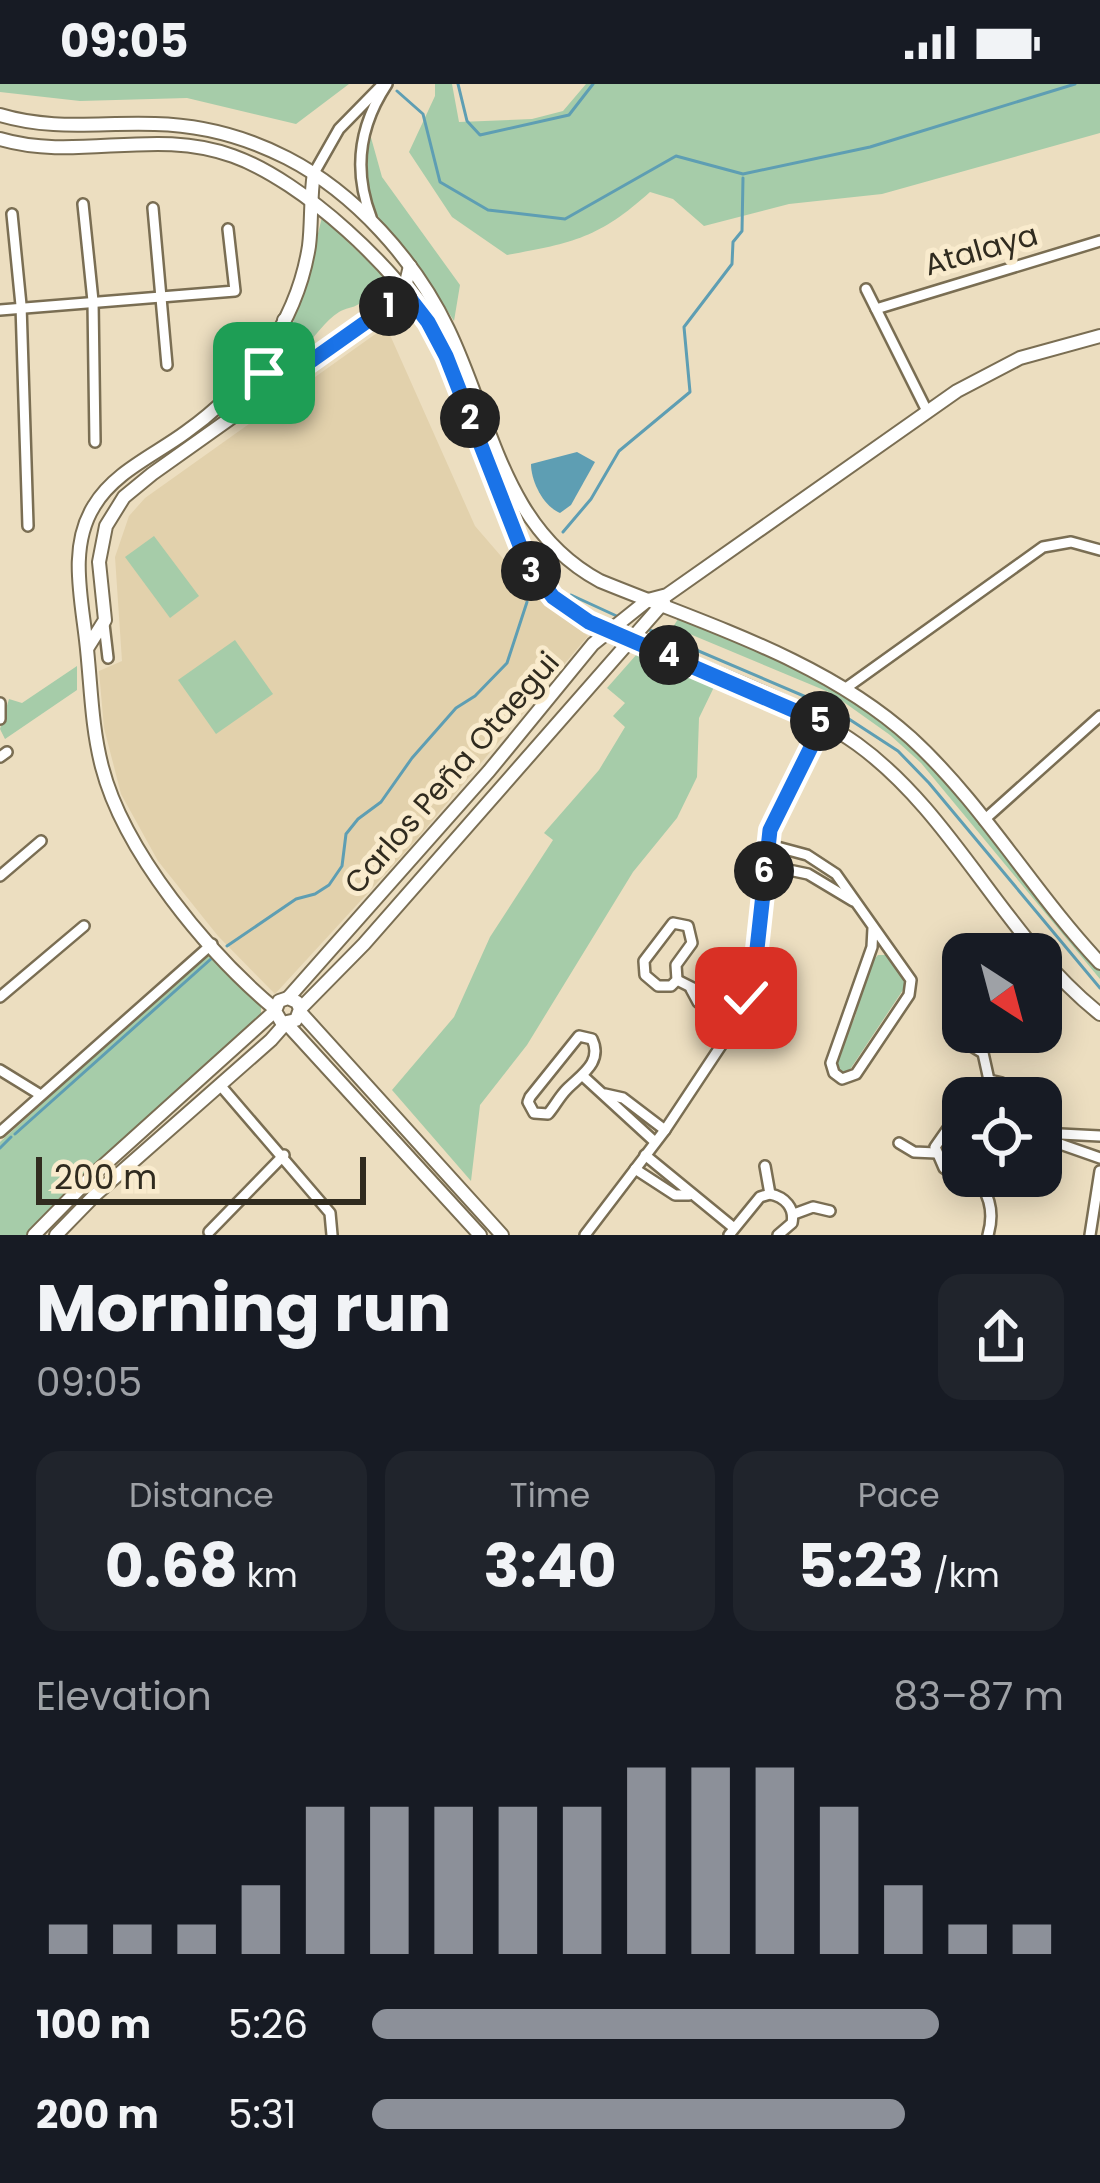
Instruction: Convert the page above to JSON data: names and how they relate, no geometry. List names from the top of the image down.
{
  "streets": {
    "street": ["Atalaya", "Carlos Peña Otaegui"]
  },
  "scale_bar": "200 m",
  "north": "bottom right",
  "page": {
    "status": "09:05",
    "pins": [
      "1",
      "2",
      "3",
      "4",
      "5",
      "6"
    ],
    "scale": "200 m",
    "heading": ["Morning run", "09:05"],
    "stats": [
      ["Distance", "0.68 km"],
      ["Time", "3:40"],
      ["Pace", "5:23 /km"]
    ],
    "chart": ["Elevation", "83–87 m"],
    "list": [
      {
        "name": "100 m",
        "note": "5:26"
      },
      {
        "name": "200 m",
        "note": "5:31"
      }
    ]
  }
}
